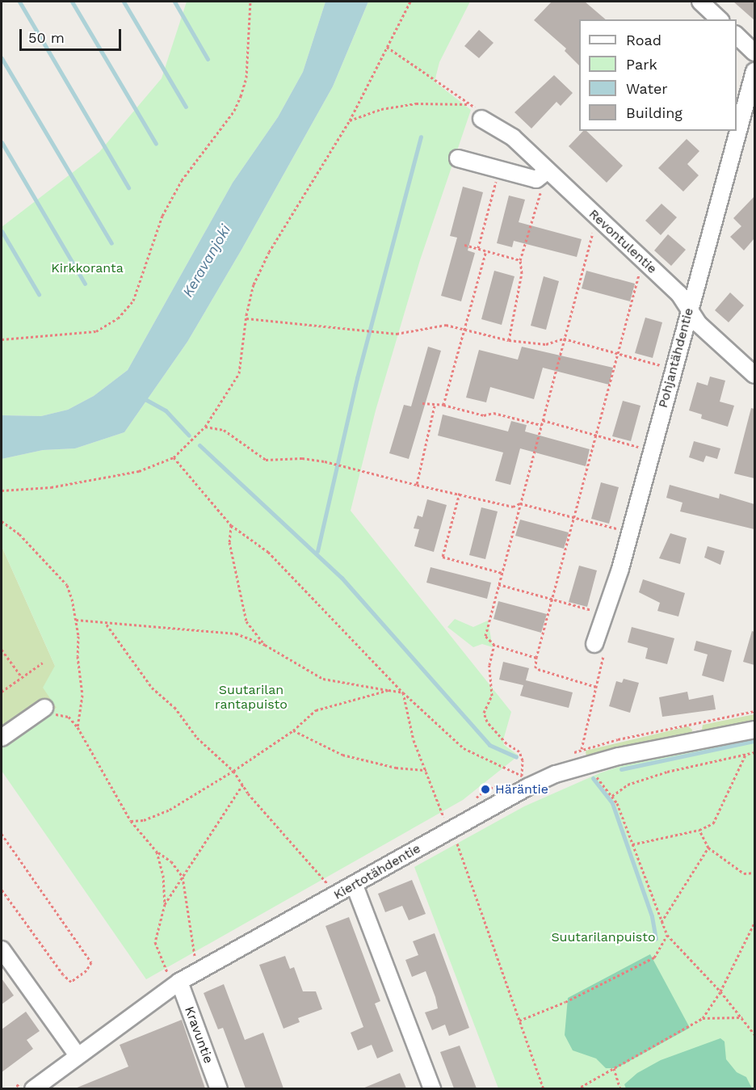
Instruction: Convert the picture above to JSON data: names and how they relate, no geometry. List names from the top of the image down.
{
  "streets": {
    "street": [
      "Revontulentie",
      "Pohjantähdentie",
      "Kiertotähdentie",
      "Kravuntie"
    ]
  },
  "crossings": [
    ["Revontulentie", "Pohjantähdentie"],
    ["Kiertotähdentie", "Kravuntie"]
  ],
  "water": ["Keravanjoki"],
  "parks": ["Kirkkoranta", "Suutarilan rantapuisto", "Suutarilanpuisto"],
  "places": ["Häräntie"],
  "legend": [
    "Road",
    "Park",
    "Water",
    "Building"
  ],
  "scale_bar": "50 m"
}
